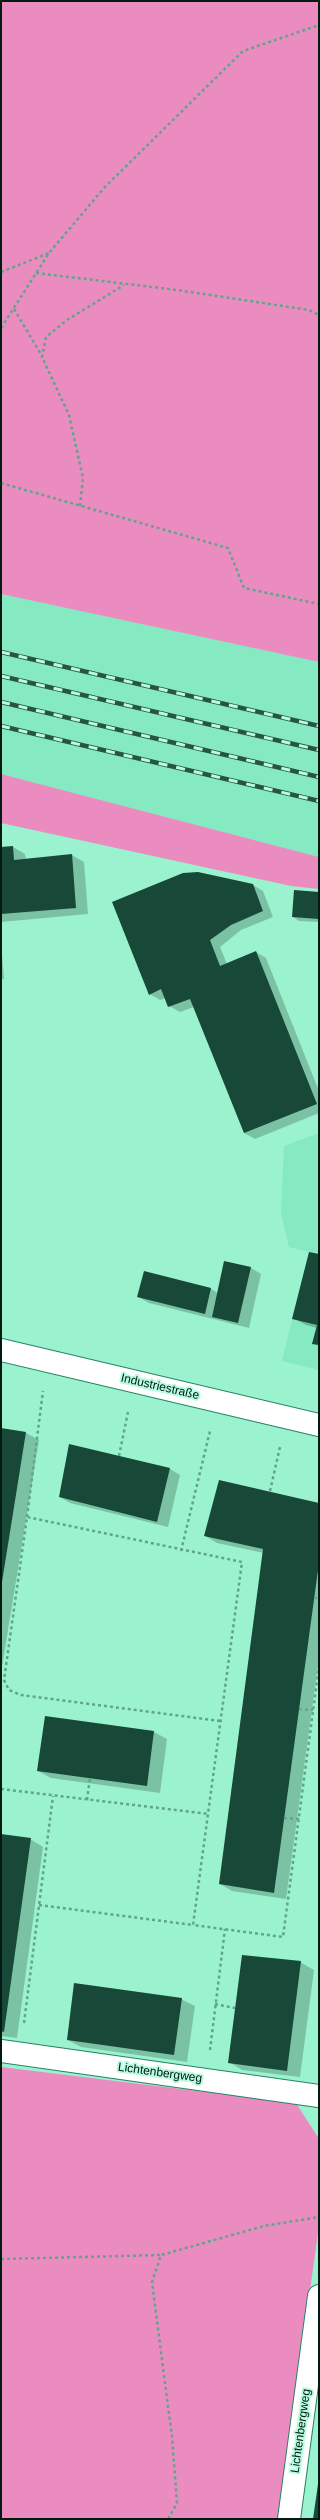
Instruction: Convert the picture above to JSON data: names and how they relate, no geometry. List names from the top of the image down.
{
  "streets": {
    "street": ["Industriestraße", "Lichtenbergweg"]
  }
}
